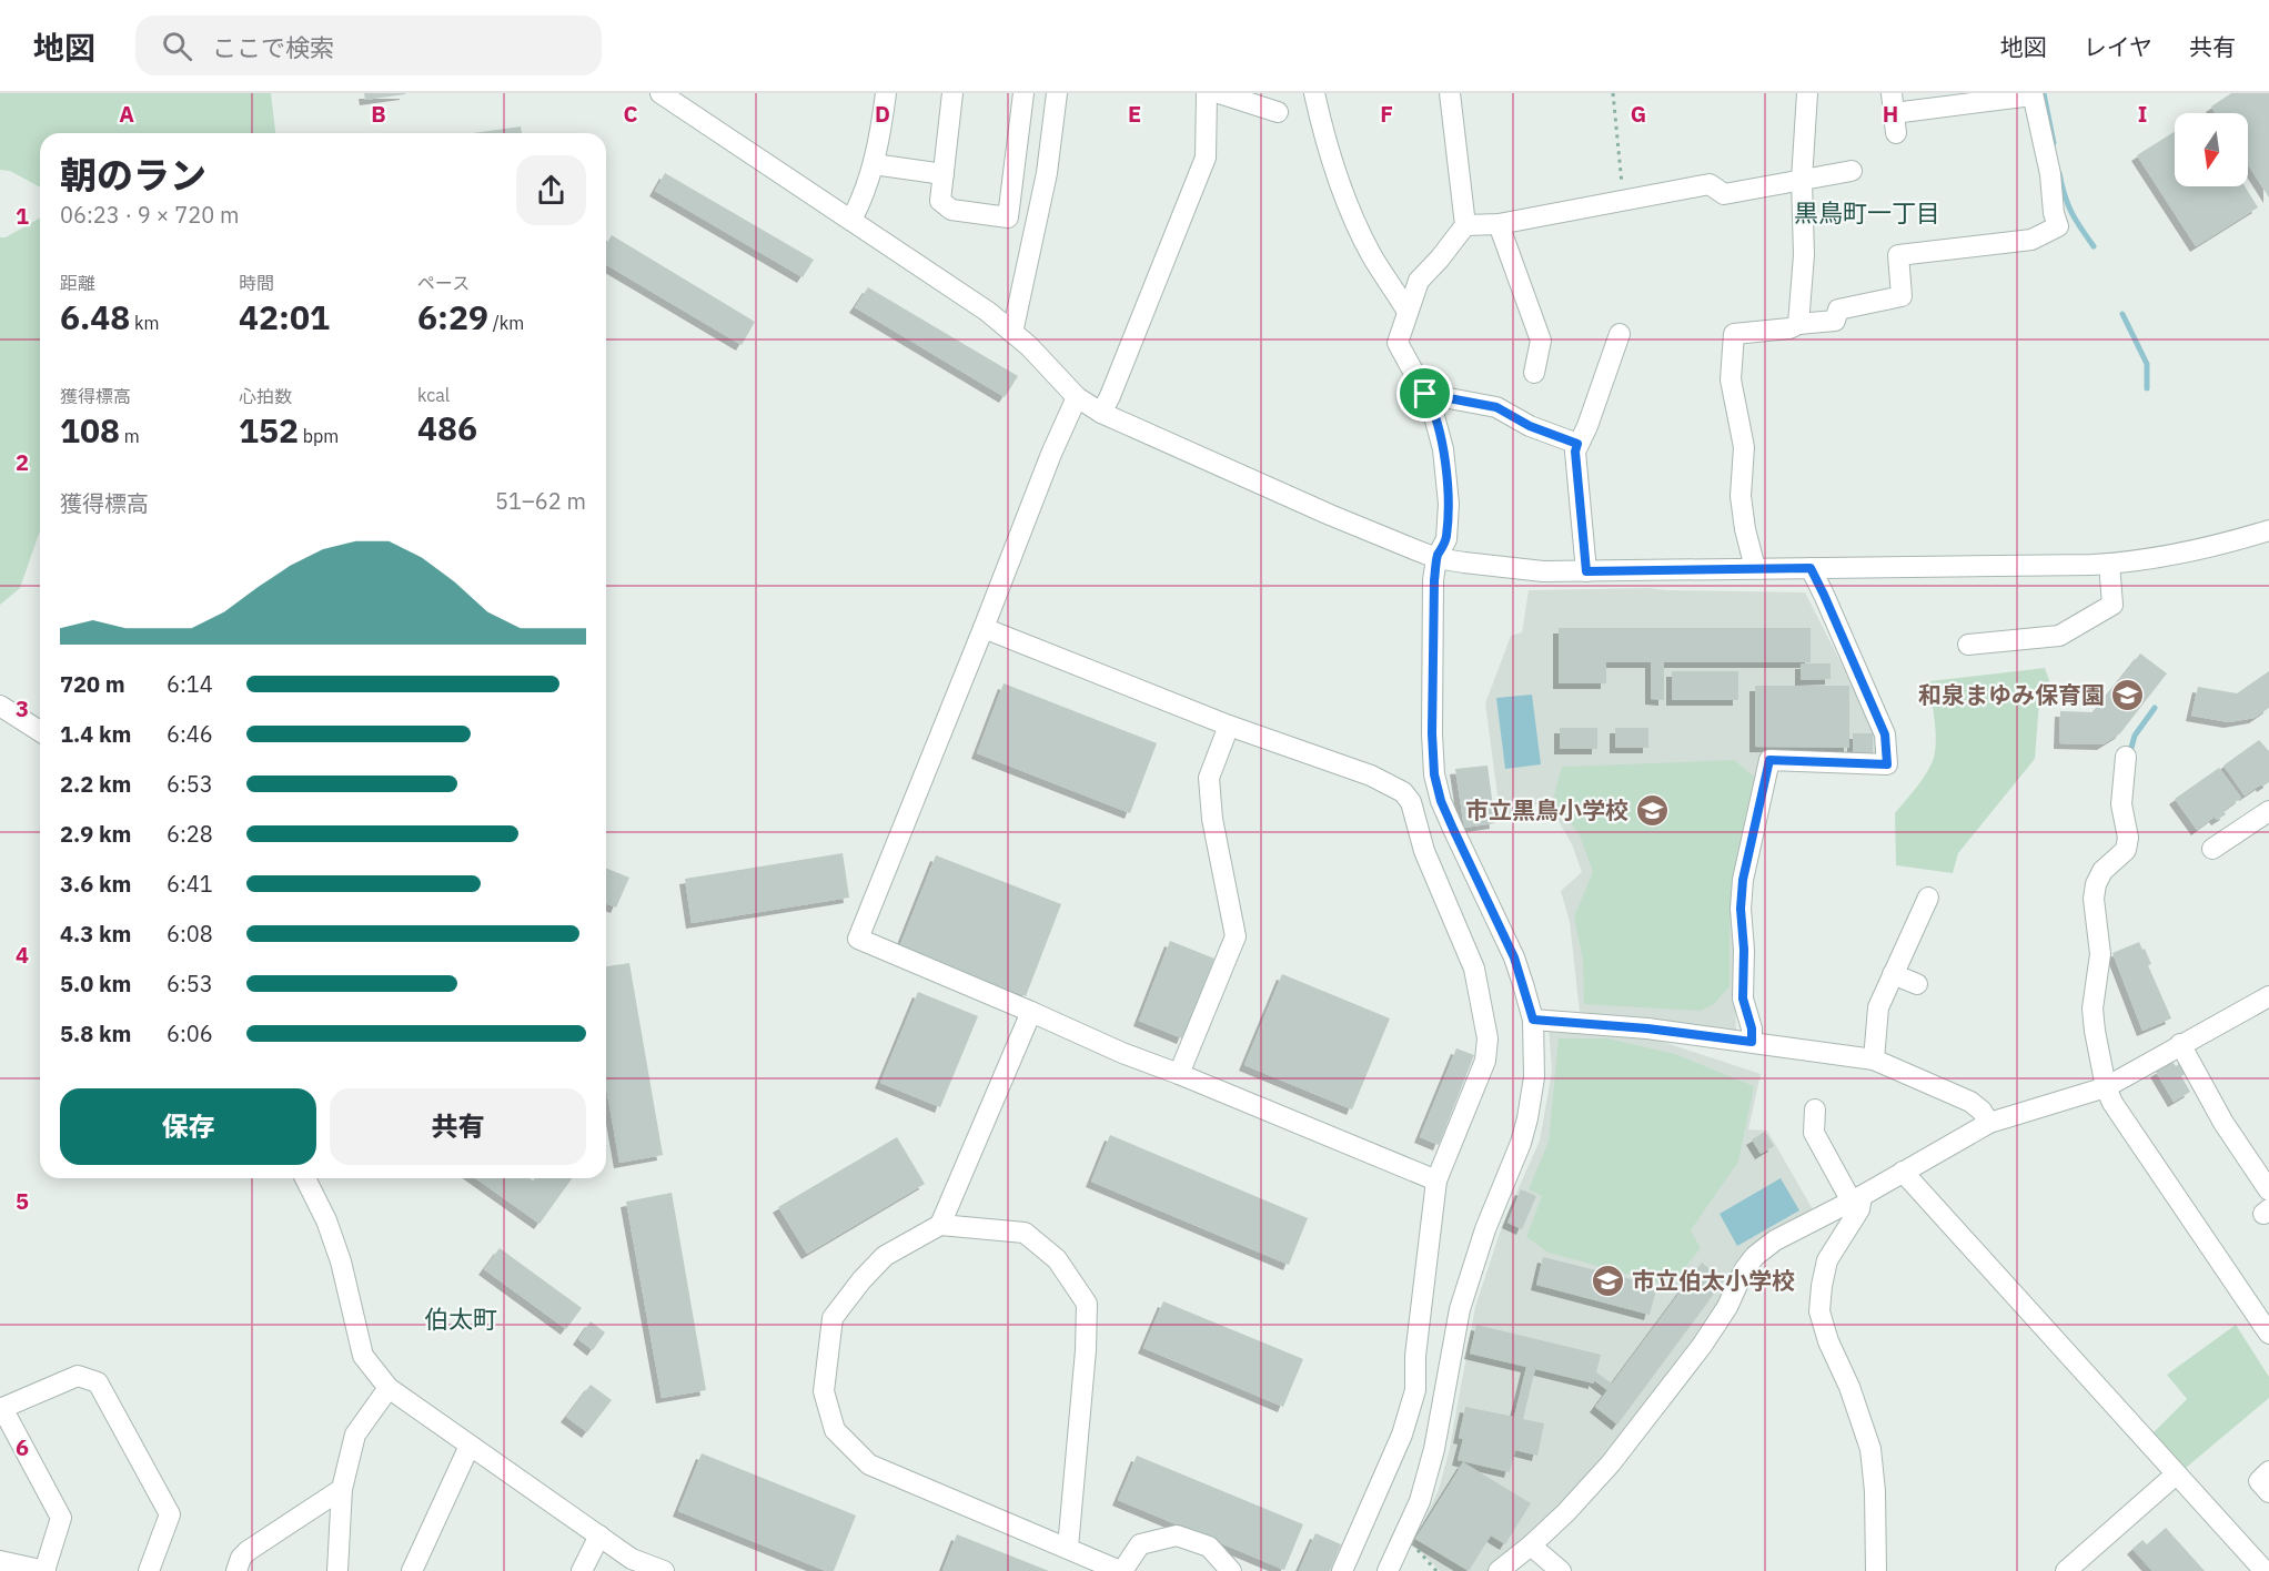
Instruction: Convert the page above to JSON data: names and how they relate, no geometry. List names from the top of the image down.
{
  "districts": ["黒鳥町一丁目", "伯太町"],
  "places": {
    "school or university": ["和泉まゆみ保育園", "市立黒鳥小学校", "市立伯太小学校"]
  },
  "north": "bottom",
  "page": {
    "header": "地図",
    "search": "ここで検索",
    "nav": ["地図", "レイヤ", "共有"],
    "heading": ["朝のラン", "06:23 · 9 × 720 m"],
    "stats": [
      ["距離", "6.48 km"],
      ["時間", "42:01"],
      ["ペース", "6:29 /km"],
      ["獲得標高", "108 m"],
      ["心拍数", "152 bpm"],
      ["kcal", "486"]
    ],
    "chart": ["獲得標高", "51–62 m"],
    "list": [
      {
        "name": "720 m",
        "note": "6:14"
      },
      {
        "name": "1.4 km",
        "note": "6:46"
      },
      {
        "name": "2.2 km",
        "note": "6:53"
      },
      {
        "name": "2.9 km",
        "note": "6:28"
      },
      {
        "name": "3.6 km",
        "note": "6:41"
      },
      {
        "name": "4.3 km",
        "note": "6:08"
      },
      {
        "name": "5.0 km",
        "note": "6:53"
      },
      {
        "name": "5.8 km",
        "note": "6:06"
      }
    ],
    "buttons": ["保存", "共有"]
  },
  "grid": {
    "columns": [
      "A",
      "B",
      "C",
      "D",
      "E",
      "F",
      "G",
      "H",
      "I"
    ],
    "rows": [
      "1",
      "2",
      "3",
      "4",
      "5",
      "6"
    ]
  }
}
